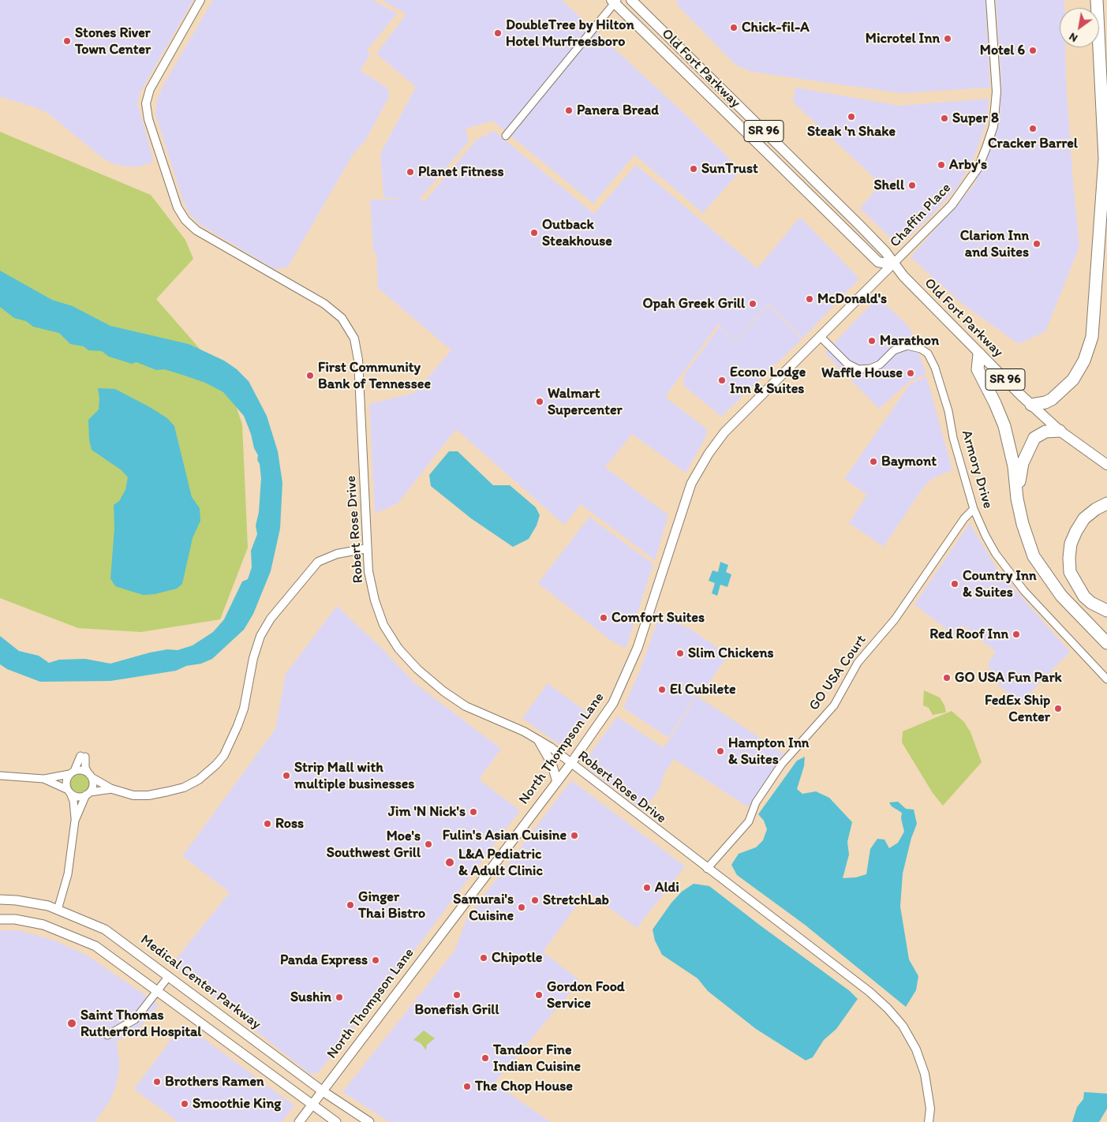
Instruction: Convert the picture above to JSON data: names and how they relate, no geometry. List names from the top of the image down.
{
  "streets": {
    "main road": [
      "Old Fort Parkway",
      "SR 96",
      "North Thompson Lane",
      "Medical Center Parkway"
    ],
    "street": [
      "Chaffin Place",
      "Armory Drive",
      "Robert Rose Drive",
      "GO USA Court"
    ]
  },
  "crossings": [
    ["Old Fort Parkway", "Chaffin Place"],
    ["Old Fort Parkway", "North Thompson Lane"],
    ["Chaffin Place", "North Thompson Lane"],
    ["Armory Drive", "GO USA Court"],
    ["Armory Drive", "North Thompson Lane"],
    ["Robert Rose Drive", "GO USA Court"],
    ["Robert Rose Drive", "North Thompson Lane"],
    ["North Thompson Lane", "Medical Center Parkway"]
  ],
  "places": [
    "Chick-fil-A",
    "DoubleTree by Hilton Hotel Murfreesboro",
    "Microtel Inn",
    "Stones River Town Center",
    "Motel 6",
    "Panera Bread",
    "Steak 'n Shake",
    "Super 8",
    "Cracker Barrel",
    "Arby's",
    "SunTrust",
    "Planet Fitness",
    "Shell",
    "Outback Steakhouse",
    "Clarion Inn and Suites",
    "McDonald's",
    "Opah Greek Grill",
    "Marathon",
    "Waffle House",
    "First Community Bank of Tennessee",
    "Econo Lodge Inn & Suites",
    "Walmart Supercenter",
    "Baymont",
    "Country Inn & Suites",
    "Comfort Suites",
    "Red Roof Inn",
    "Slim Chickens",
    "GO USA Fun Park",
    "El Cubilete",
    "FedEx Ship Center",
    "Hampton Inn & Suites",
    "Strip Mall with multiple businesses",
    "Jim 'N Nick's",
    "Ross",
    "Fulin's Asian Cuisine",
    "Moe's Southwest Grill",
    "L&A Pediatric & Adult Clinic",
    "Aldi",
    "StretchLab",
    "Ginger Thai Bistro",
    "Samurai's Cuisine",
    "Chipotle",
    "Panda Express",
    "Bonefish Grill",
    "Gordon Food Service",
    "Sushin",
    "Saint Thomas Rutherford Hospital",
    "Tandoor Fine Indian Cuisine",
    "Brothers Ramen",
    "The Chop House",
    "Smoothie King"
  ],
  "north": "bottom left"
}
